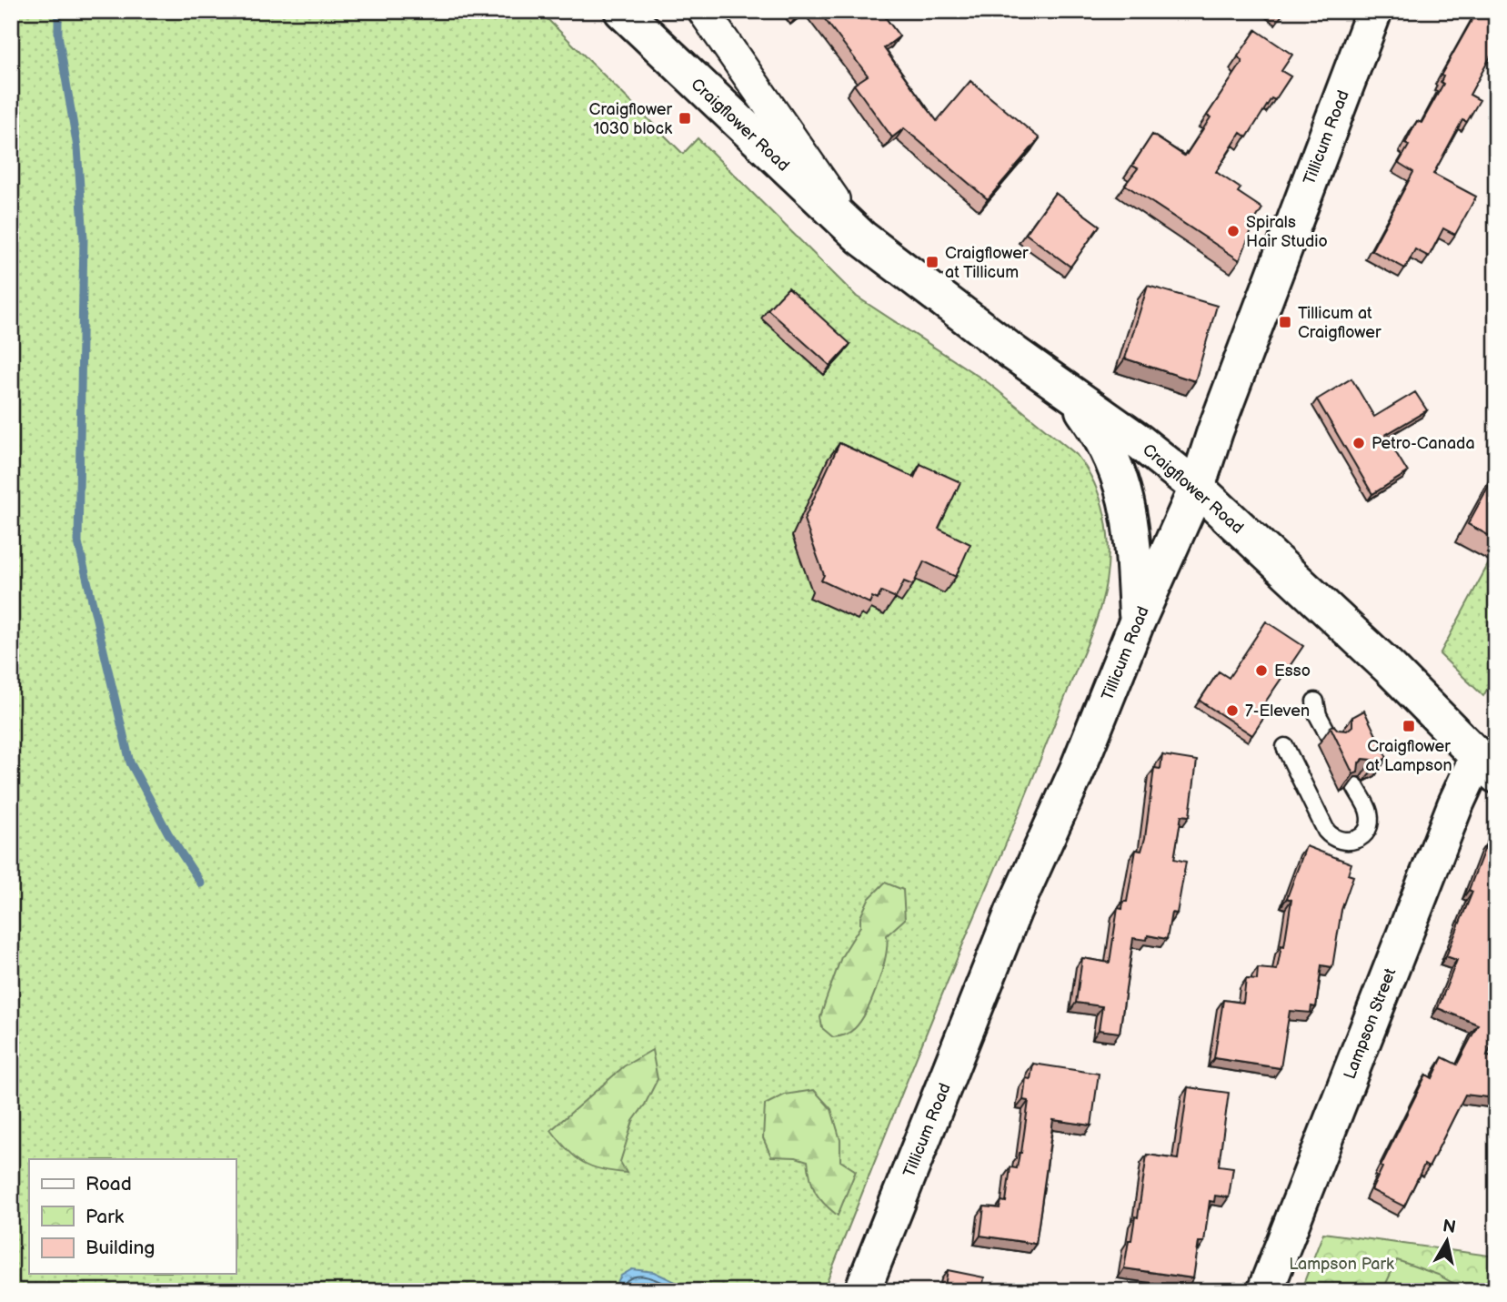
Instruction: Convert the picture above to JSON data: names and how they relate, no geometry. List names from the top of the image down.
{
  "streets": {
    "main road": ["Craigflower Road", "Tillicum Road", "Lampson Street"]
  },
  "crossings": [
    ["Craigflower Road", "Tillicum Road"],
    ["Craigflower Road", "Lampson Street"]
  ],
  "parks": ["Lampson Park"],
  "places": {
    "transit": [
      "Craigflower 1030 block",
      "Craigflower at Tillicum",
      "Tillicum at Craigflower",
      "Craigflower at Lampson"
    ],
    "other": [
      "Spirals Hair Studio",
      "Petro-Canada",
      "Esso",
      "7-Eleven"
    ]
  },
  "legend": ["Road", "Park", "Building"],
  "north": "top"
}
